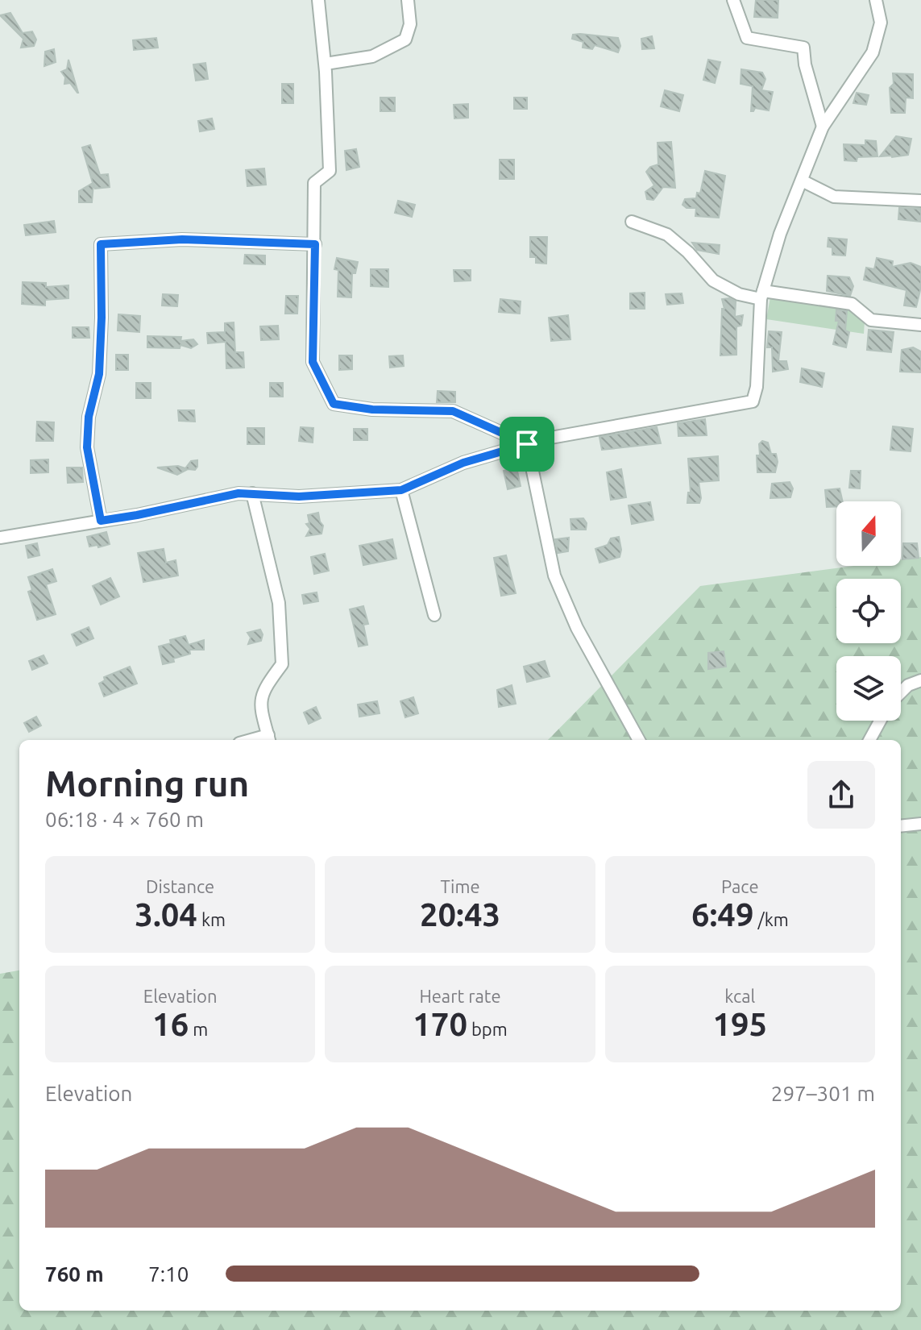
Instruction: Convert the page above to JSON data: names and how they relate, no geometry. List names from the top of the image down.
{
  "north": "top",
  "page": {
    "heading": ["Morning run", "06:18 · 4 × 760 m"],
    "stats": [
      ["Distance", "3.04 km"],
      ["Time", "20:43"],
      ["Pace", "6:49 /km"],
      ["Elevation", "16 m"],
      ["Heart rate", "170 bpm"],
      ["kcal", "195"]
    ],
    "chart": ["Elevation", "297–301 m"],
    "list": [
      {
        "name": "760 m",
        "note": "7:10"
      }
    ]
  }
}
